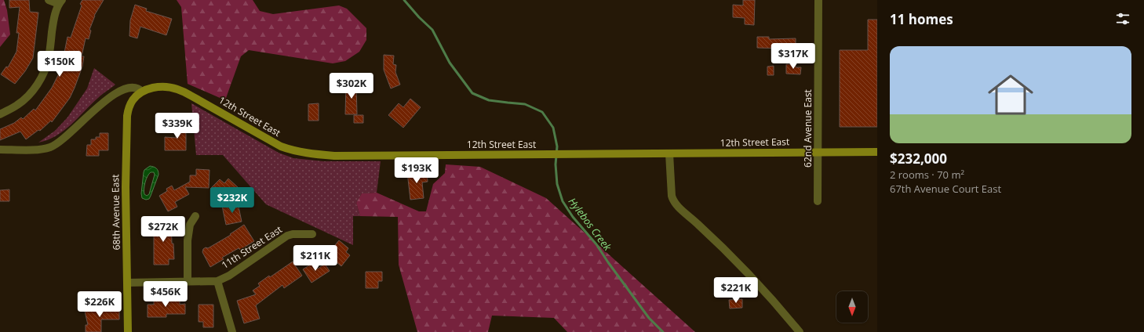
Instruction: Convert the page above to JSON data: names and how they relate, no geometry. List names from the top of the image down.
{
  "streets": {
    "street": [
      "12th Street East",
      "62nd Avenue East",
      "68th Avenue East",
      "11th Street East"
    ]
  },
  "crossings": [
    ["12th Street East", "62nd Avenue East"],
    ["12th Street East", "68th Avenue East"],
    ["68th Avenue East", "11th Street East"]
  ],
  "water": ["Hylebos Creek"],
  "north": "bottom",
  "page": {
    "heading": "11 homes",
    "list": [
      {
        "name": "$232,000",
        "note": "2 rooms · 70 m² · 67th Avenue Court East"
      }
    ],
    "price": [
      "$317K",
      "$150K",
      "$302K",
      "$339K",
      "$193K",
      "$232K",
      "$272K",
      "$211K",
      "$221K",
      "$456K",
      "$226K"
    ]
  }
}
